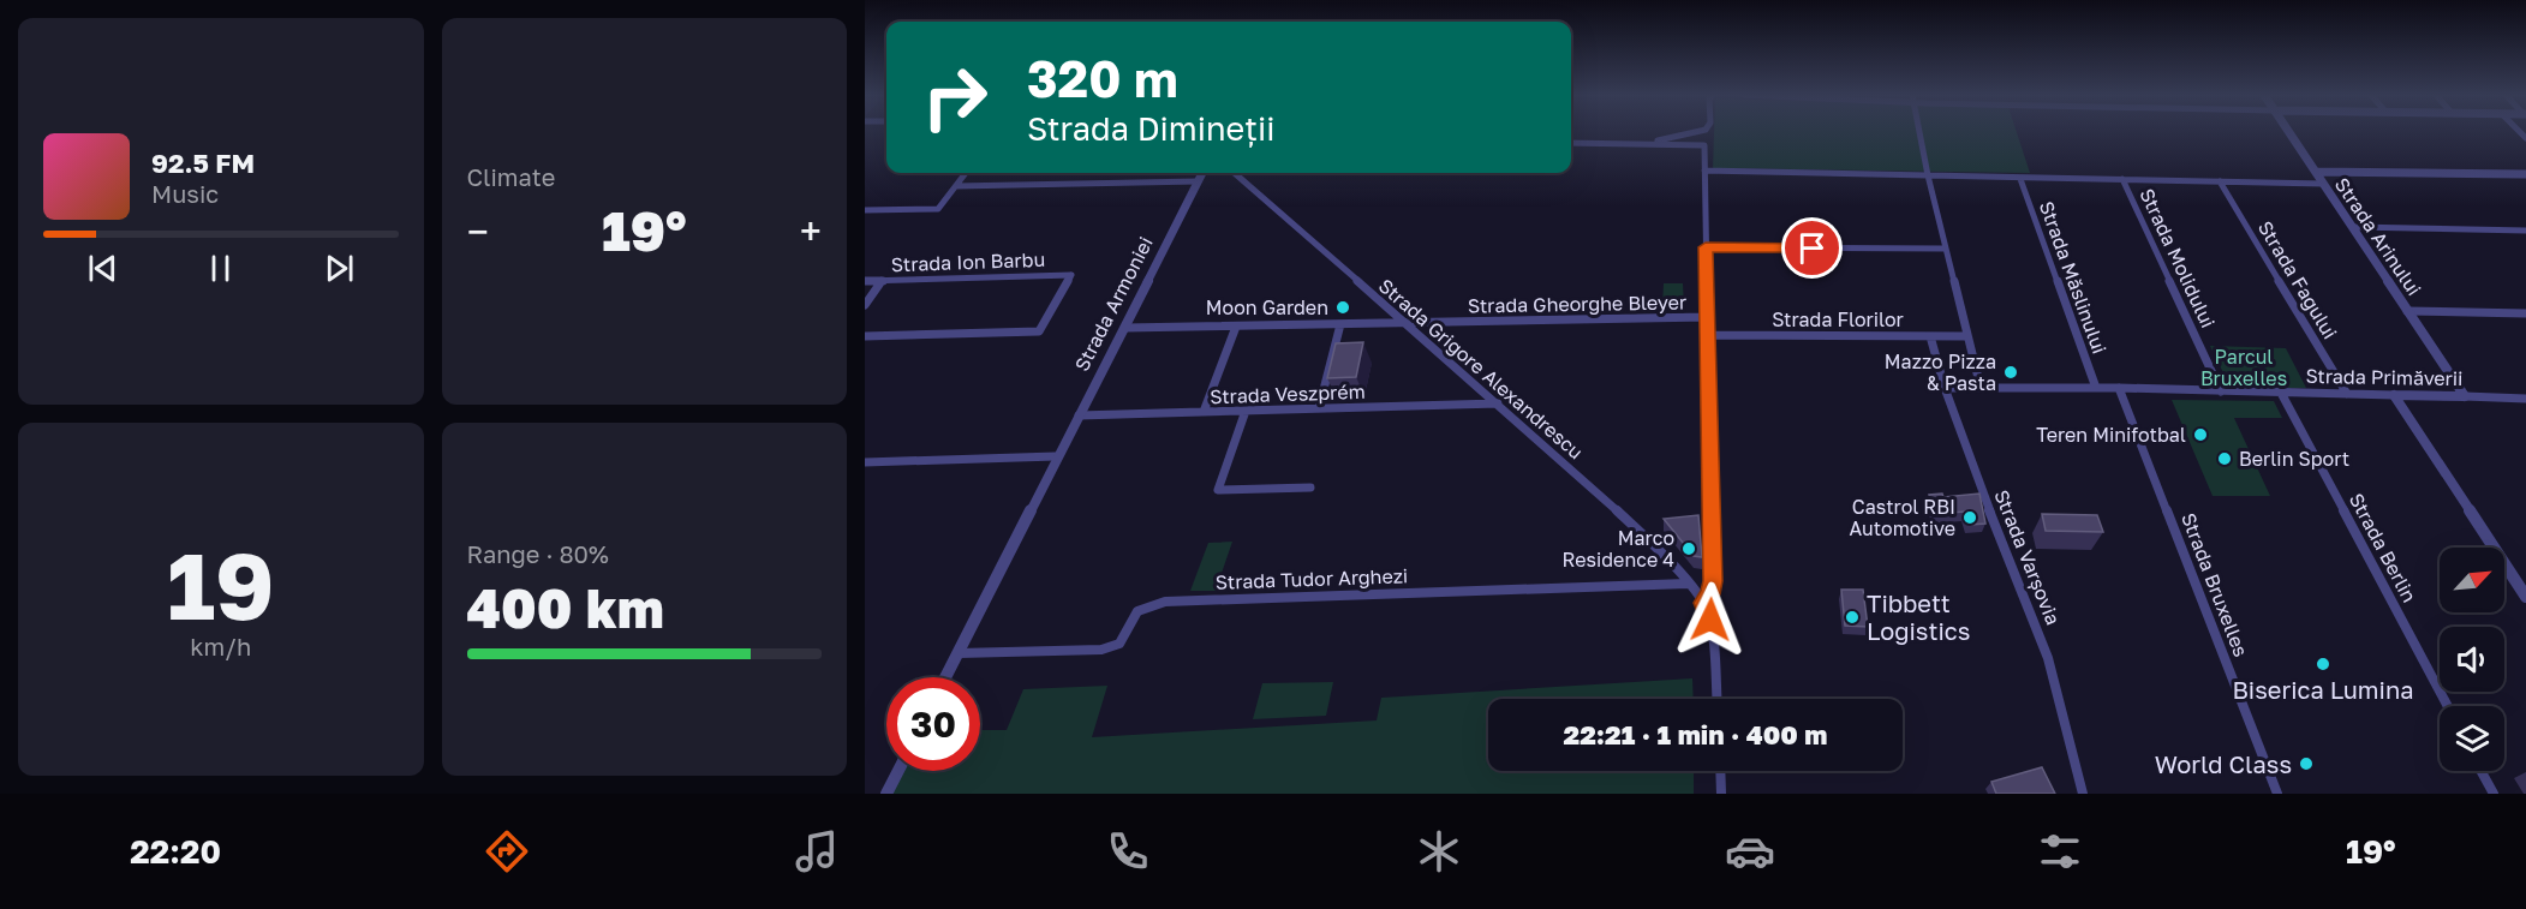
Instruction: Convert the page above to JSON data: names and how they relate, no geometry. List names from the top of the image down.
{
  "streets": {
    "street": [
      "Strada Arinului",
      "Strada Molidului",
      "Strada Ion Barbu",
      "Strada Măslinului",
      "Strada Fagului",
      "Strada Armoniei",
      "Strada Gheorghe Bleyer",
      "Strada Florilor",
      "Strada Grigore Alexandrescu",
      "Strada Primăverii",
      "Strada Veszprém",
      "Strada Berlin",
      "Strada Varșovia",
      "Strada Tudor Arghezi",
      "Strada Bruxelles"
    ]
  },
  "crossings": [
    ["Strada Arinului", "Strada Primăverii"],
    ["Strada Molidului", "Strada Primăverii"],
    ["Strada Măslinului", "Strada Primăverii"],
    ["Strada Fagului", "Strada Primăverii"],
    ["Strada Armoniei", "Strada Gheorghe Bleyer"],
    ["Strada Armoniei", "Strada Veszprém"],
    ["Strada Armoniei", "Strada Tudor Arghezi"],
    ["Strada Gheorghe Bleyer", "Strada Grigore Alexandrescu"],
    ["Strada Florilor", "Strada Varșovia"],
    ["Strada Grigore Alexandrescu", "Strada Veszprém"],
    ["Strada Grigore Alexandrescu", "Strada Tudor Arghezi"],
    ["Strada Primăverii", "Strada Berlin"],
    ["Strada Primăverii", "Strada Varșovia"],
    ["Strada Primăverii", "Strada Bruxelles"]
  ],
  "parks": ["Parcul Bruxelles"],
  "places": [
    "Moon Garden",
    "Mazzo Pizza & Pasta",
    "Teren Minifotbal",
    "Berlin Sport",
    "Castrol RBI Automotive",
    "Marco Residence 4",
    "Tibbett Logistics",
    "Biserica Lumina",
    "World Class"
  ],
  "north": "top right",
  "page": {
    "tile": [
      "Climate",
      ["19", "km/h"],
      ["Range · 80%", "400 km"]
    ],
    "turn": ["320 m", "Strada Dimineții"],
    "song": ["92.5 FM", "Music"],
    "heat": ["−", "19°", "+"],
    "limit": "30",
    "trip": "22:21 · 1 min · 400 m",
    "tabs": ["22:20", "19°"]
  }
}
